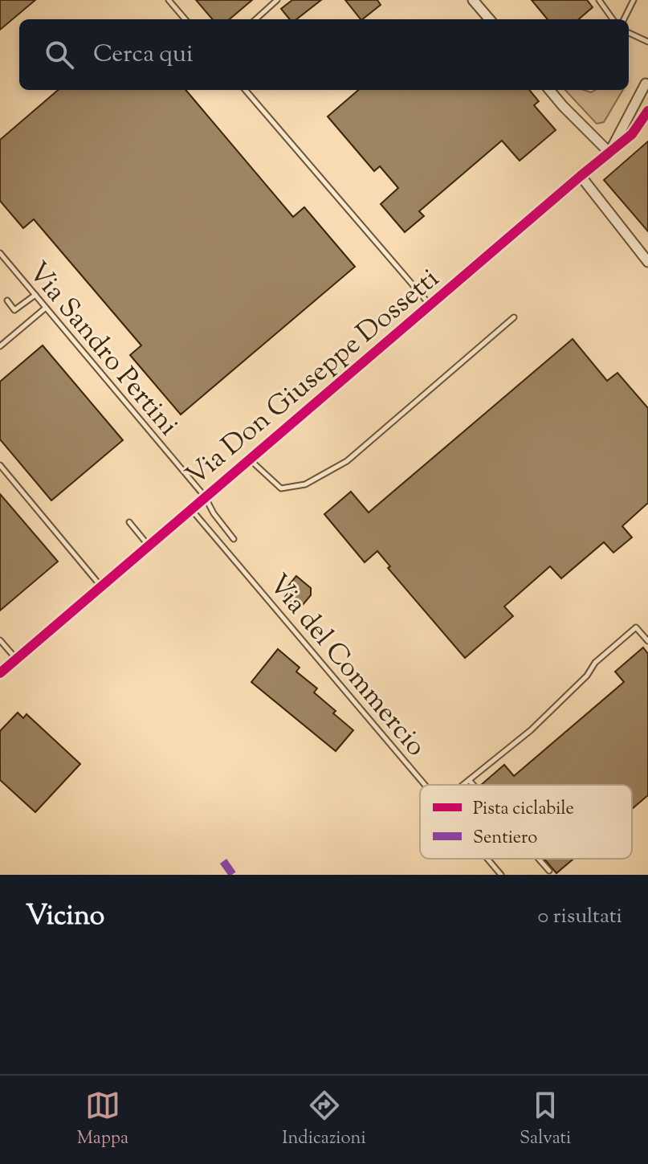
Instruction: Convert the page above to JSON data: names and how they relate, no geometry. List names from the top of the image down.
{
  "streets": {
    "street": ["Via Don Giuseppe Dossetti"],
    "lane": ["Via Sandro Pertini", "Via del Commercio"]
  },
  "crossings": [
    ["Via Sandro Pertini", "Via Don Giuseppe Dossetti"],
    ["Via Don Giuseppe Dossetti", "Via del Commercio"]
  ],
  "legend": ["Pista ciclabile", "Sentiero"],
  "page": {
    "search": "Cerca qui",
    "heading": ["Vicino", "0 risultati"],
    "nav": ["Mappa", "Indicazioni", "Salvati"]
  }
}
